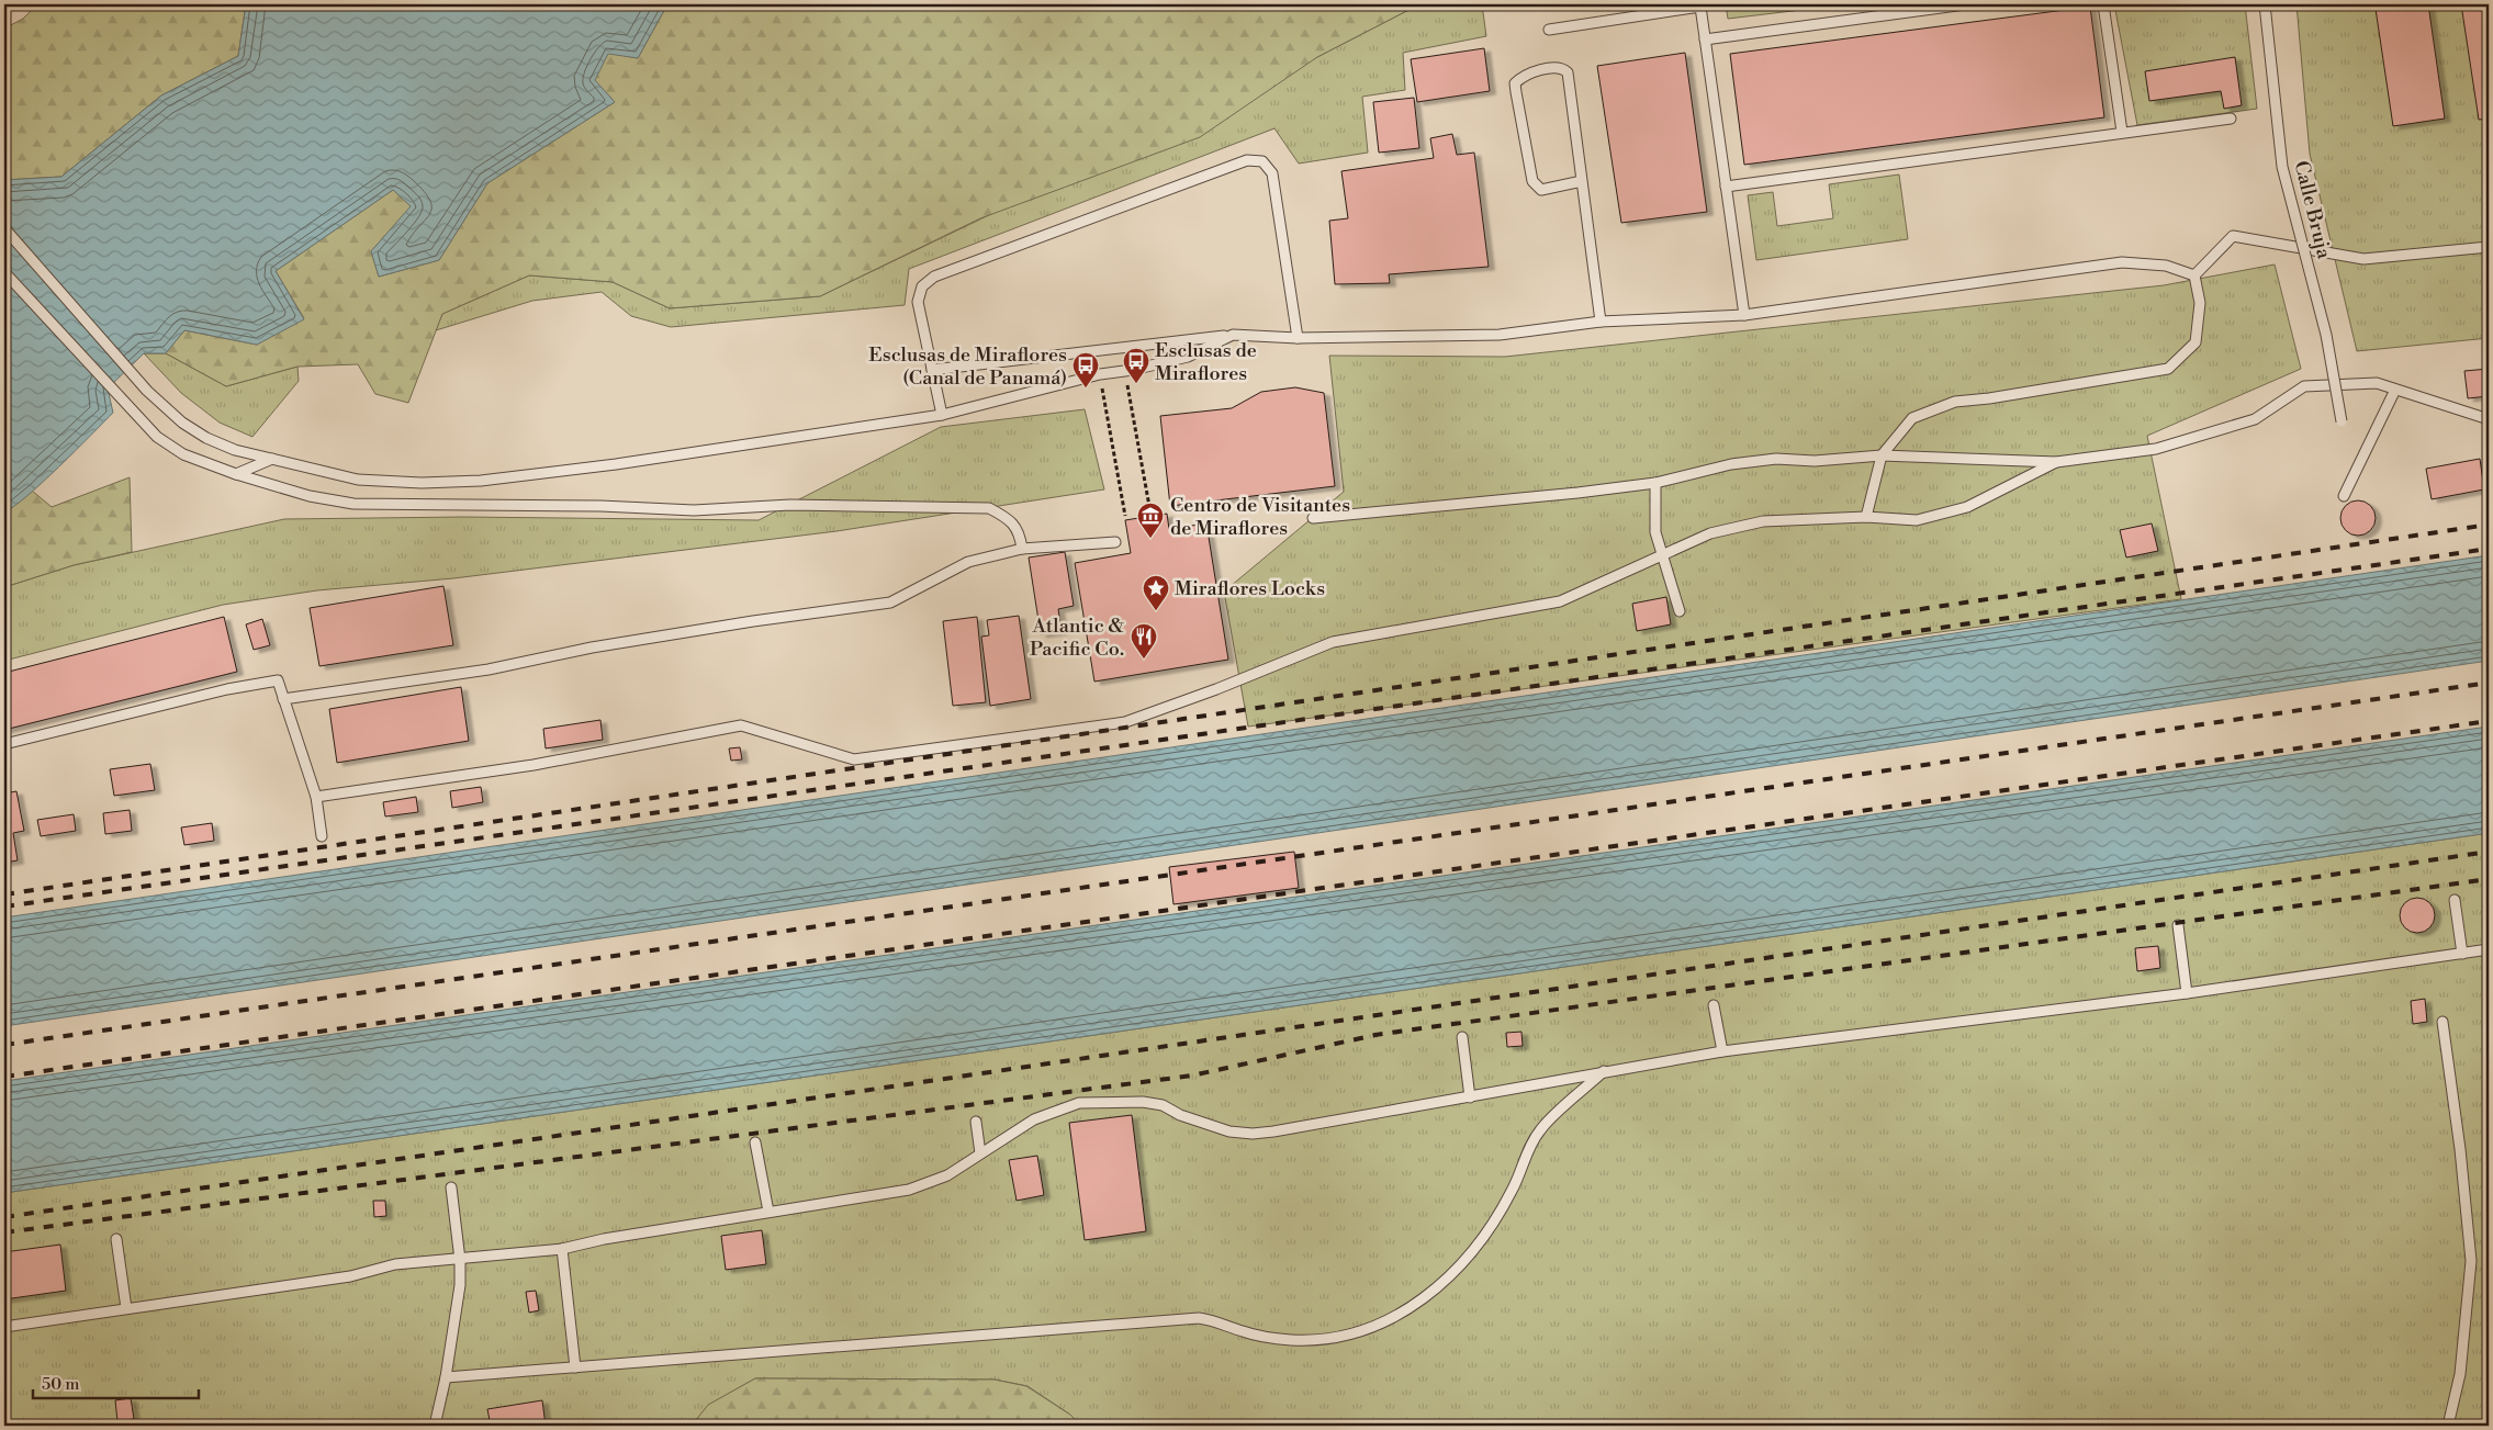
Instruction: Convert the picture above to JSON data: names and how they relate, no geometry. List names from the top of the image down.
{
  "streets": {
    "lane": ["Calle Bruja"]
  },
  "places": {
    "bus stop": ["Esclusas de Miraflores", "Esclusas de Miraflores (Canal de Panamá)"],
    "museum": ["Centro de Visitantes de Miraflores"],
    "place": ["Miraflores Locks"],
    "restaurant": ["Atlantic & Pacific Co."]
  },
  "scale_bar": "50 m"
}
